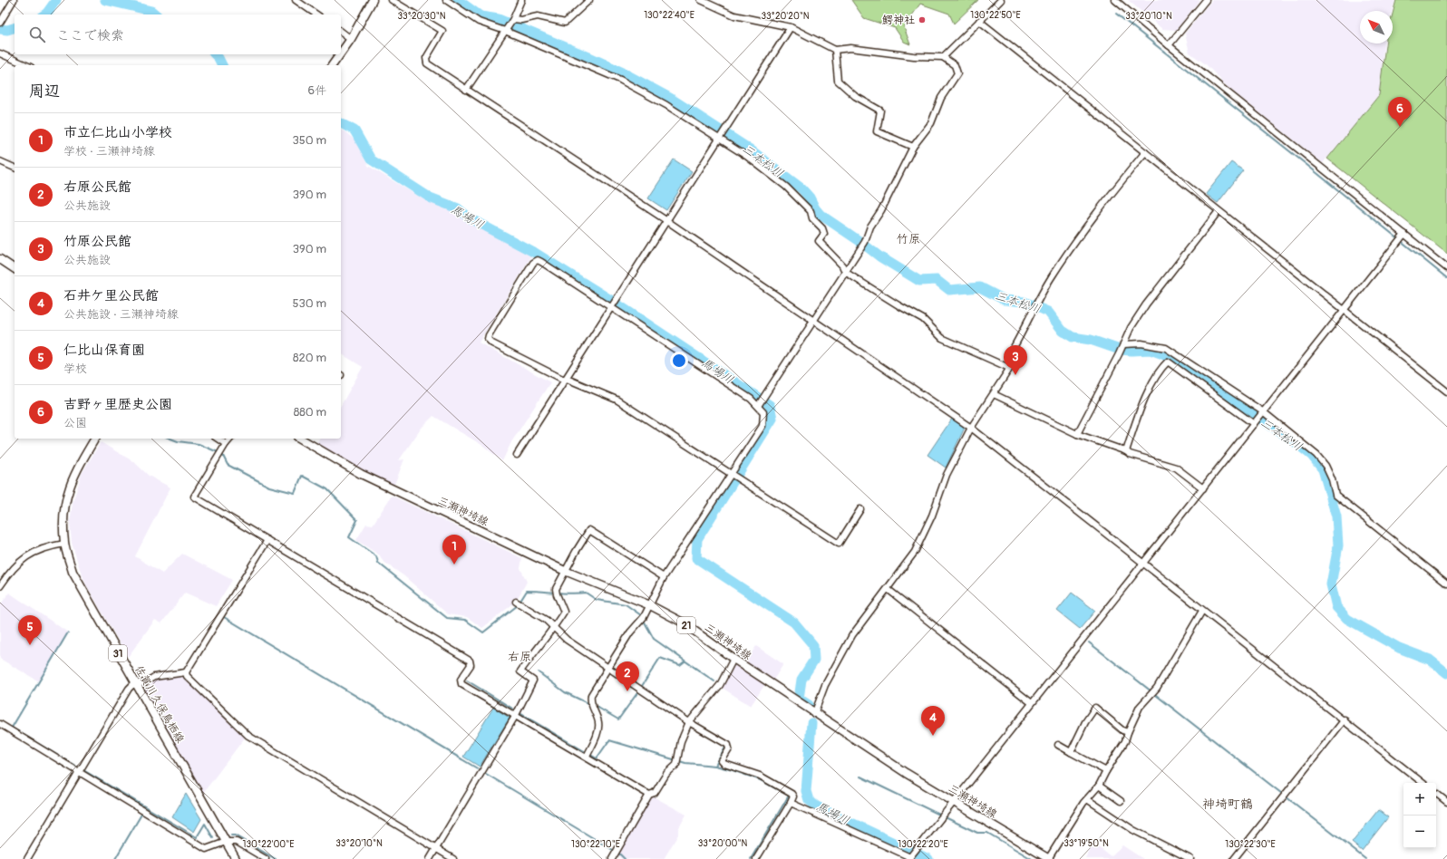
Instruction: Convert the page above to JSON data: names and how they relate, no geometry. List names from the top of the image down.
{
  "streets": {
    "main road": [
      "三瀬神埼線",
      "21",
      "31",
      "佐賀川久保鳥栖線"
    ]
  },
  "districts": ["竹原", "右原", "神埼町鶴"],
  "water": ["三本松川", "馬場川"],
  "places": ["鰐神社"],
  "north": "top left",
  "page": {
    "search": "ここで検索",
    "heading": ["周辺", "6件"],
    "pins": [
      "6",
      "3",
      "1",
      "5",
      "2",
      "4"
    ],
    "list": [
      {
        "mark": "1",
        "name": "市立仁比山小学校",
        "note": "学校 · 三瀬神埼線",
        "value": "350 m"
      },
      {
        "mark": "2",
        "name": "右原公民館",
        "note": "公共施設",
        "value": "390 m"
      },
      {
        "mark": "3",
        "name": "竹原公民館",
        "note": "公共施設",
        "value": "390 m"
      },
      {
        "mark": "4",
        "name": "石井ケ里公民館",
        "note": "公共施設 · 三瀬神埼線",
        "value": "530 m"
      },
      {
        "mark": "5",
        "name": "仁比山保育園",
        "note": "学校",
        "value": "820 m"
      },
      {
        "mark": "6",
        "name": "吉野ヶ里歴史公園",
        "note": "公園",
        "value": "880 m"
      }
    ],
    "map_buttons": ["+", "−"]
  },
  "coordinates": [
    "130°22'40\"E",
    "130°22'50\"E",
    "33°20'30\"N",
    "33°20'20\"N",
    "33°20'10\"N",
    "33°20'00\"N",
    "33°19'50\"N",
    "130°22'00\"E",
    "130°22'10\"E",
    "130°22'20\"E",
    "130°22'30\"E"
  ]
}
